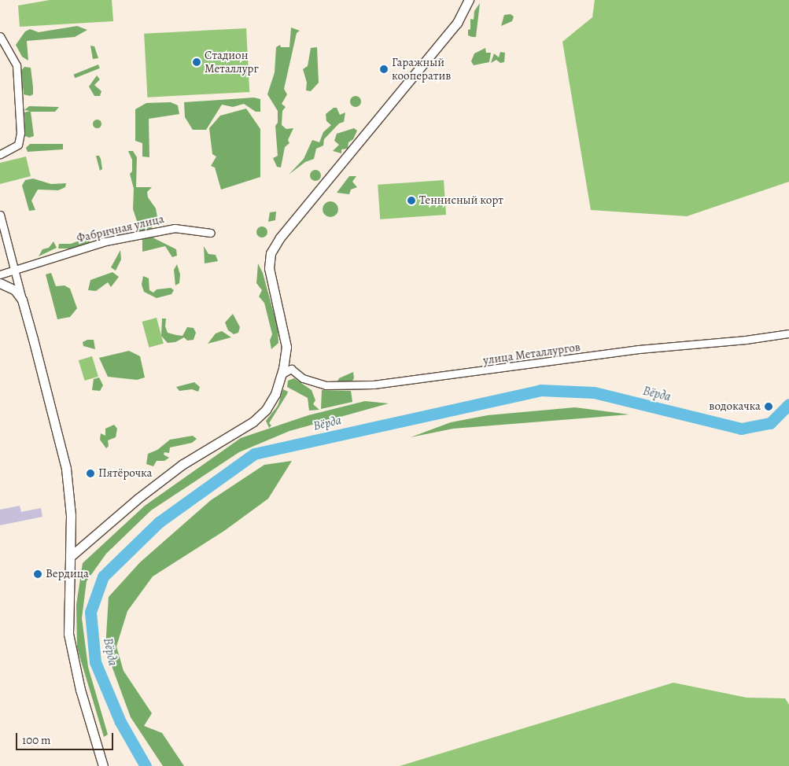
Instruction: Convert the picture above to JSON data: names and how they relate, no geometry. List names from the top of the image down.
{
  "streets": {
    "street": ["Фабричная улица", "улица Металлургов"]
  },
  "water": ["Вёрда"],
  "places": [
    "Стадион Металлург",
    "Гаражный кооператив",
    "Теннисный корт",
    "водокачка",
    "Пятёрочка",
    "Вердица"
  ],
  "scale_bar": "100 m"
}
